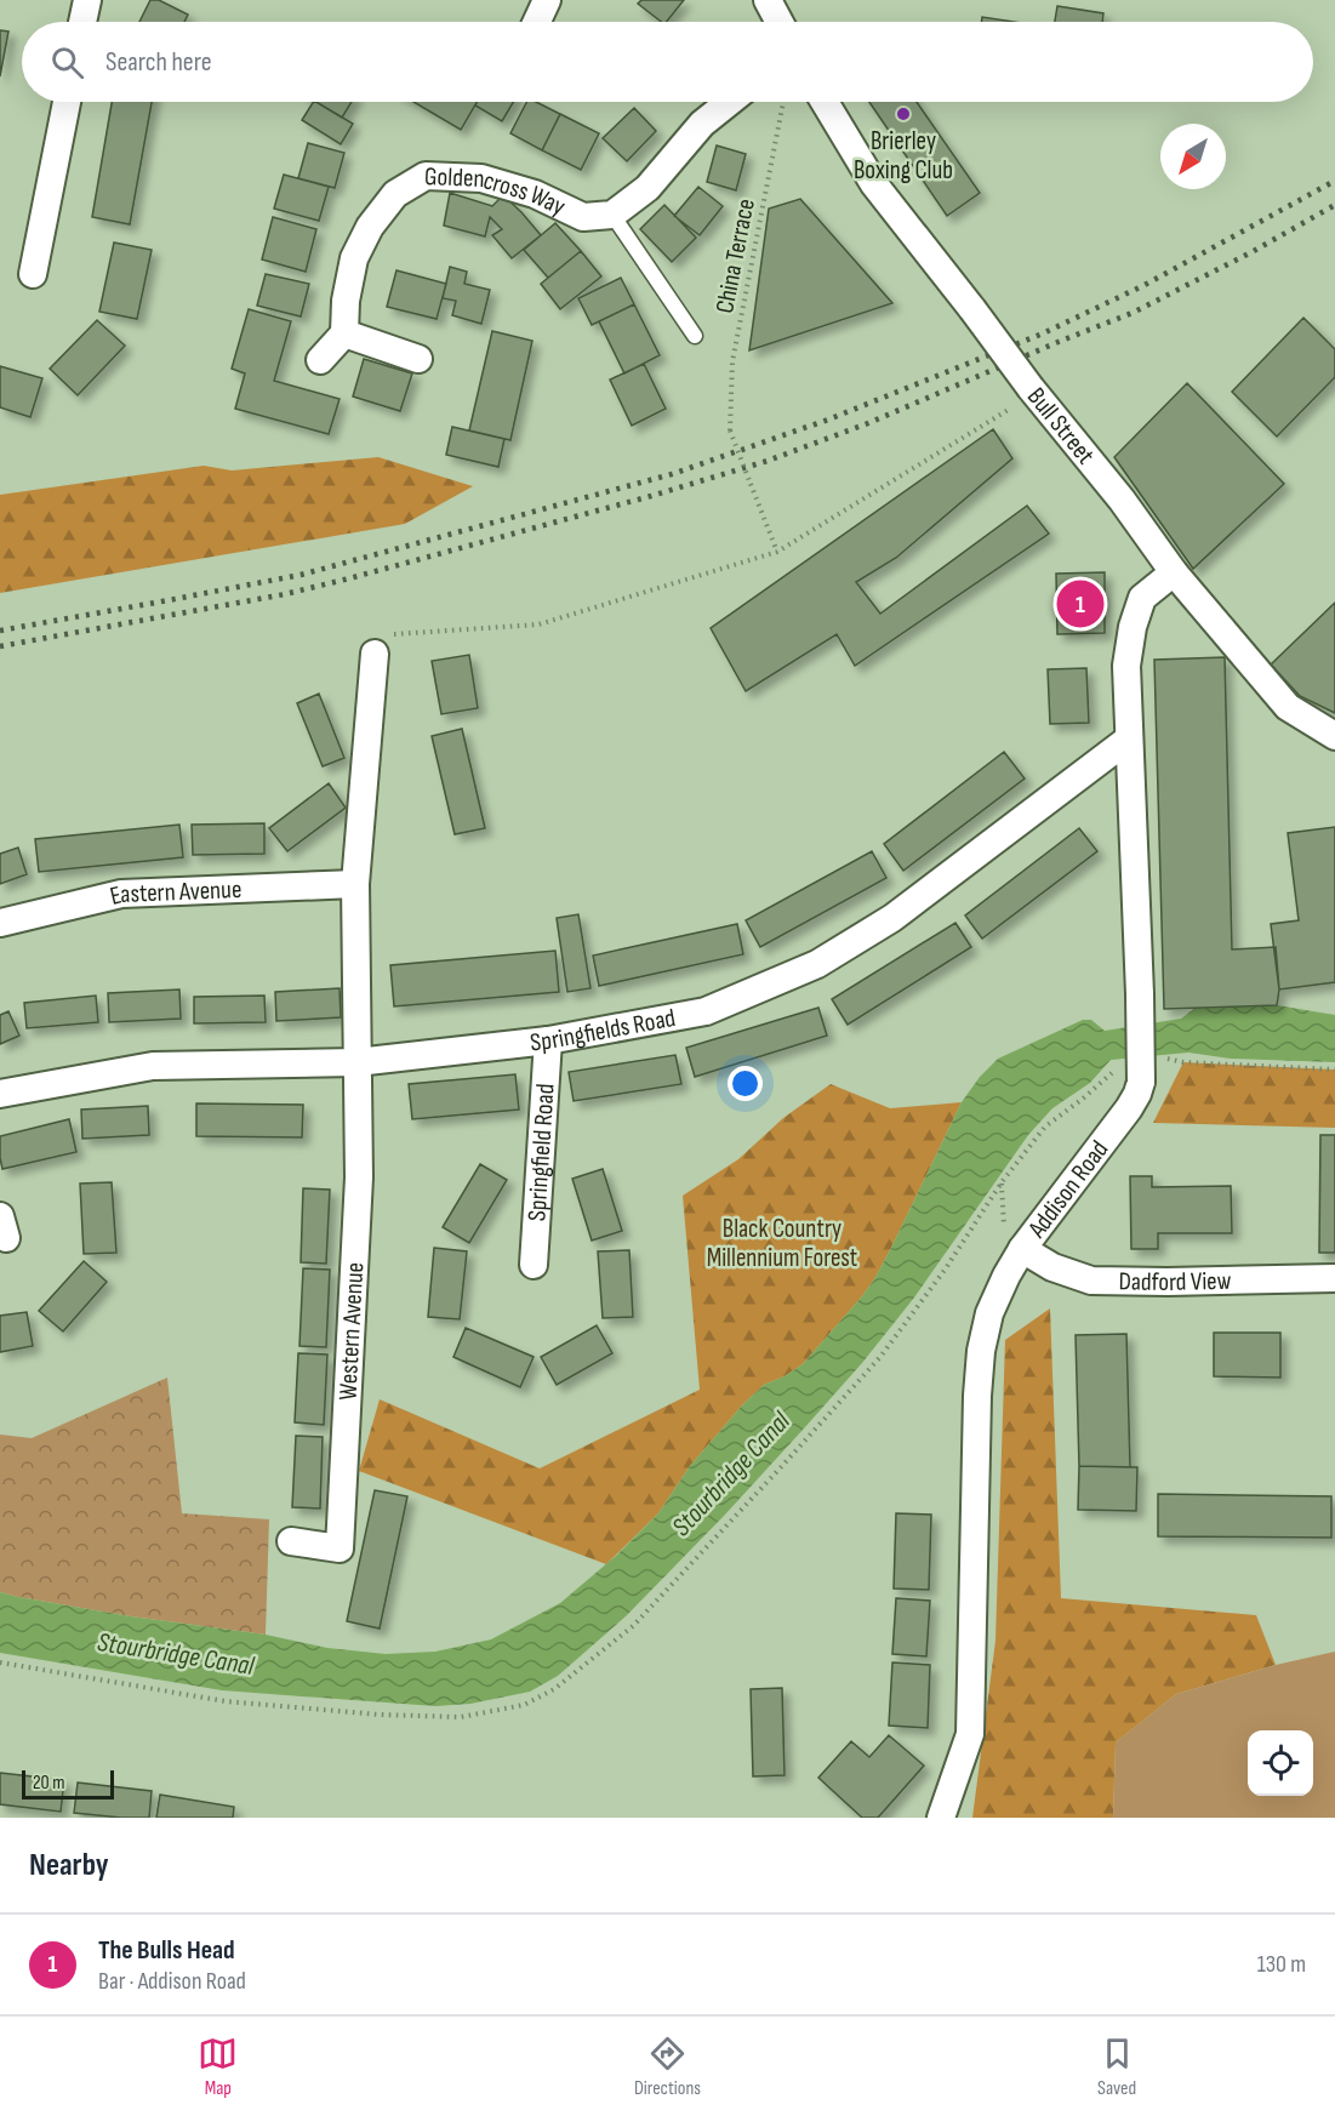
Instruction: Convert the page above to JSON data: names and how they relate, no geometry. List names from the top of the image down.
{
  "streets": {
    "street": [
      "Goldencross Way",
      "Bull Street",
      "Eastern Avenue",
      "Springfields Road",
      "Springfield Road",
      "Addison Road",
      "Dadford View",
      "Western Avenue"
    ],
    "path": ["China Terrace"]
  },
  "crossings": [
    ["Bull Street", "Addison Road"],
    ["Springfields Road", "Springfield Road"],
    ["Springfields Road", "Addison Road"],
    ["Springfields Road", "Western Avenue"],
    ["Addison Road", "Dadford View"]
  ],
  "water": ["Stourbridge Canal"],
  "parks": ["Black Country Millennium Forest"],
  "places": ["Brierley Boxing Club"],
  "scale_bar": "20 m",
  "north": "bottom left",
  "page": {
    "search": "Search here",
    "pins": "1",
    "scale": "20 m",
    "heading": "Nearby",
    "list": [
      {
        "mark": "1",
        "name": "The Bulls Head",
        "note": "Bar · Addison Road",
        "value": "130 m"
      }
    ],
    "nav": ["Map", "Directions", "Saved"]
  }
}
